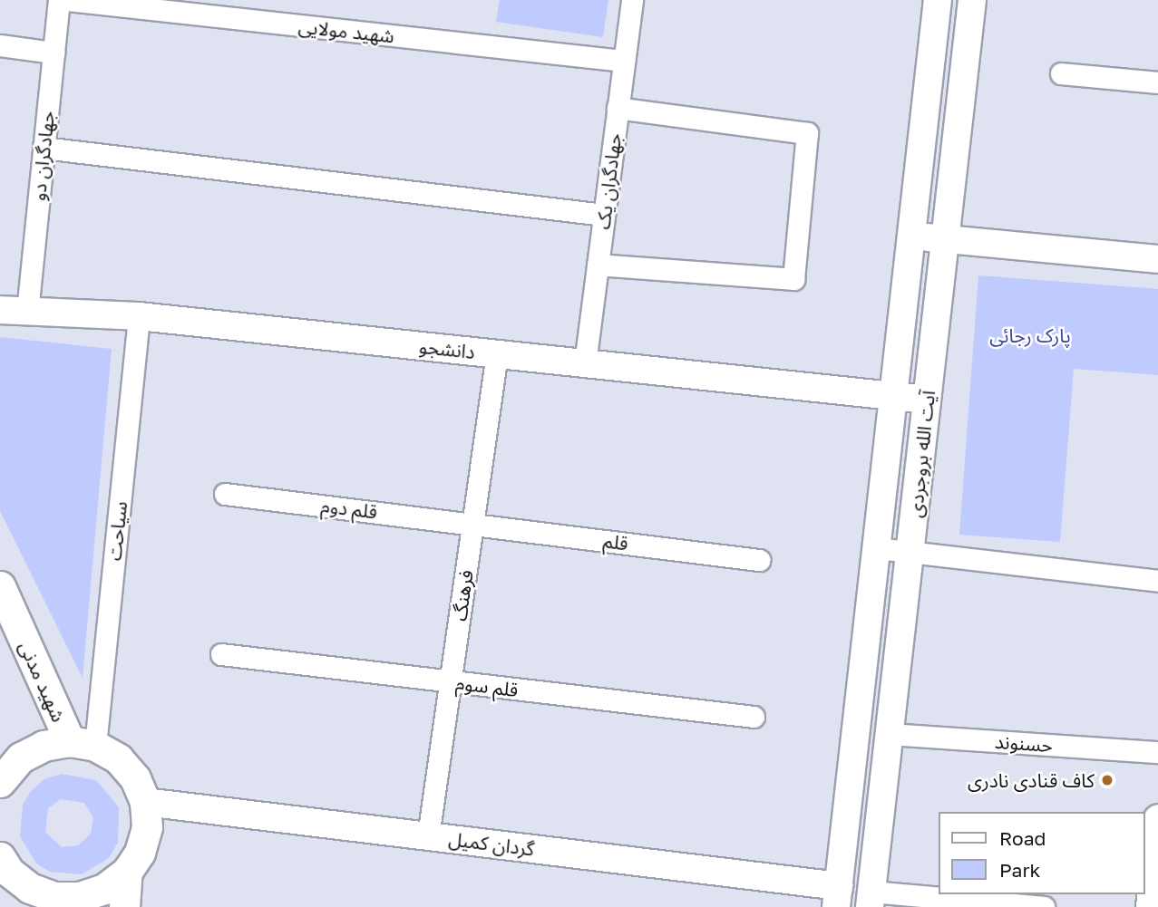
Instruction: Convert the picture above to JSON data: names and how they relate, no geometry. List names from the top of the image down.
{
  "streets": {
    "main road": ["شهید مدنی"],
    "street": [
      "شهید مولایی",
      "جهادگران دو",
      "جهادگران یک",
      "دانشجو",
      "آیت الله بروجردی",
      "قلم دوم",
      "سیاحت",
      "قلم",
      "فرهنگ",
      "قلم سوم",
      "حسنوند",
      "گردان کمیل"
    ]
  },
  "crossings": [
    ["شهید مولایی", "جهادگران یک"],
    ["جهادگران دو", "دانشجو"],
    ["جهادگران یک", "دانشجو"],
    ["دانشجو", "آیت الله بروجردی"],
    ["دانشجو", "سیاحت"],
    ["دانشجو", "فرهنگ"],
    ["آیت الله بروجردی", "حسنوند"],
    ["آیت الله بروجردی", "گردان کمیل"],
    ["قلم دوم", "قلم"],
    ["قلم دوم", "فرهنگ"],
    ["سیاحت", "شهید مدنی"],
    ["قلم", "فرهنگ"],
    ["فرهنگ", "قلم سوم"],
    ["فرهنگ", "گردان کمیل"]
  ],
  "parks": ["پارک رجائی"],
  "places": ["کاف قنادی نادری"],
  "legend": ["Road", "Park"]
}
